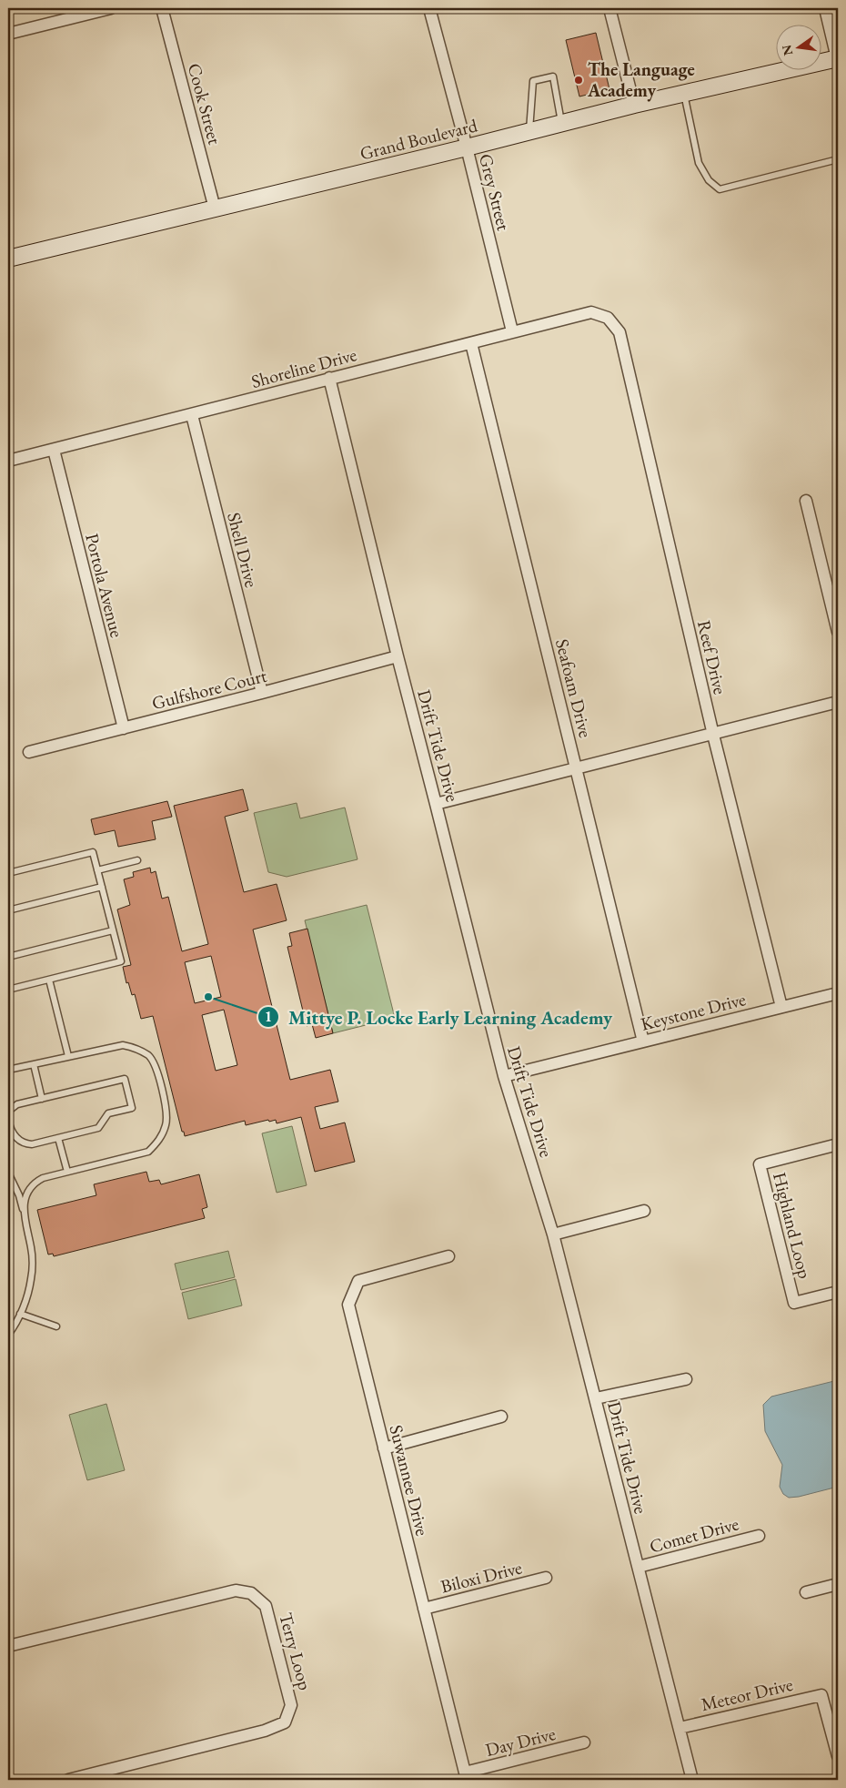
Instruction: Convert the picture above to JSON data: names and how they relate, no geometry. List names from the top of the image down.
{
  "streets": {
    "main road": ["Grand Boulevard"],
    "street": [
      "Cook Street",
      "Grey Street",
      "Shoreline Drive",
      "Shell Drive",
      "Portola Avenue",
      "Reef Drive",
      "Seafoam Drive",
      "Gulfshore Court",
      "Drift Tide Drive",
      "Keystone Drive",
      "Highland Loop",
      "Suwannee Drive",
      "Comet Drive",
      "Biloxi Drive",
      "Terry Loop",
      "Meteor Drive",
      "Day Drive"
    ]
  },
  "crossings": [
    ["Cook Street", "Grand Boulevard"],
    ["Grand Boulevard", "Grey Street"],
    ["Grey Street", "Shoreline Drive"],
    ["Shoreline Drive", "Shell Drive"],
    ["Shoreline Drive", "Portola Avenue"],
    ["Shoreline Drive", "Reef Drive"],
    ["Shoreline Drive", "Seafoam Drive"],
    ["Shoreline Drive", "Drift Tide Drive"],
    ["Shell Drive", "Gulfshore Court"],
    ["Portola Avenue", "Gulfshore Court"],
    ["Reef Drive", "Keystone Drive"],
    ["Seafoam Drive", "Keystone Drive"],
    ["Gulfshore Court", "Drift Tide Drive"],
    ["Drift Tide Drive", "Keystone Drive"],
    ["Drift Tide Drive", "Comet Drive"],
    ["Drift Tide Drive", "Meteor Drive"],
    ["Suwannee Drive", "Biloxi Drive"],
    ["Suwannee Drive", "Day Drive"]
  ],
  "places": ["The Language Academy", "Mittye P. Locke Early Learning Academy"],
  "north": "left"
}
